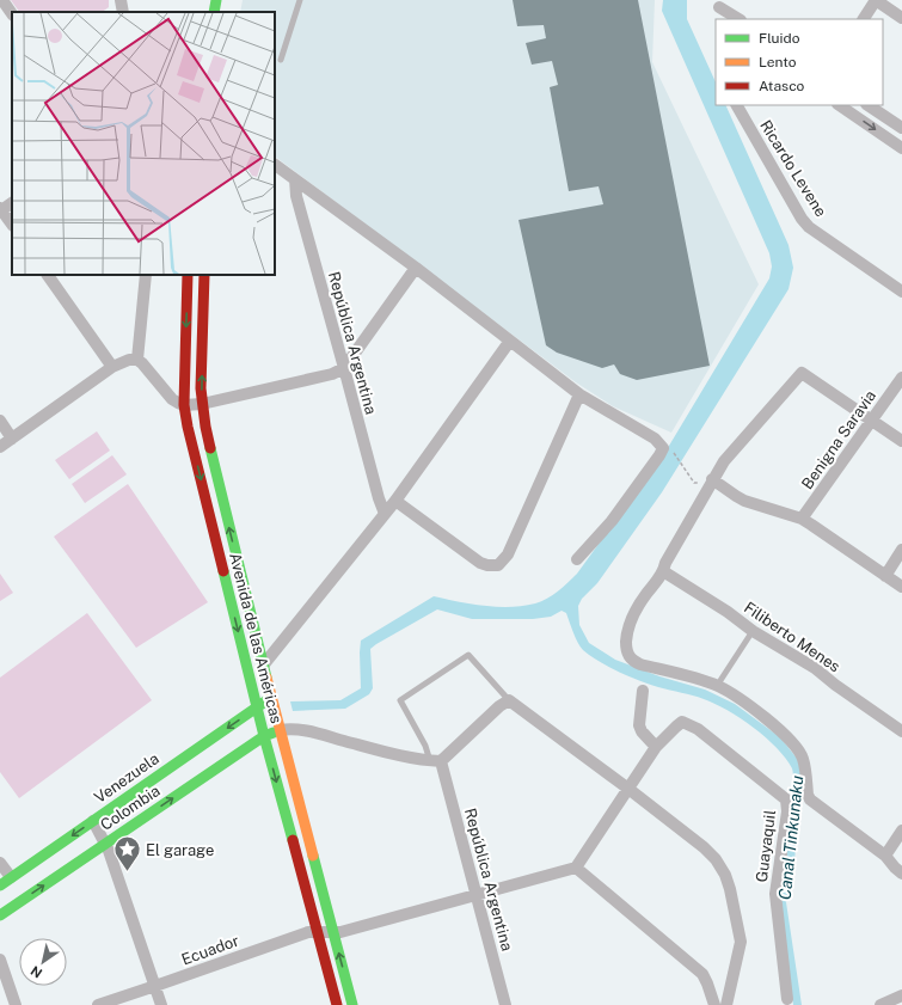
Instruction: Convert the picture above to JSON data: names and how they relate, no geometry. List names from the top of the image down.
{
  "streets": {
    "main road": ["Avenida de las Américas", "Venezuela", "Colombia"],
    "street": [
      "Ricardo Levene",
      "República Argentina",
      "Benigna Saravia",
      "Filiberto Menes",
      "Guayaquil",
      "Ecuador"
    ]
  },
  "crossings": [
    ["República Argentina", "Ecuador"],
    ["Avenida de las Américas", "Venezuela"],
    ["Avenida de las Américas", "Colombia"],
    ["Avenida de las Américas", "Ecuador"]
  ],
  "one_way": ["Venezuela", "Colombia"],
  "water": ["Canal Tinkunaku"],
  "places": {
    "place": ["El garage"]
  },
  "legend": ["Fluido", "Lento", "Atasco"],
  "north": "bottom left"
}
